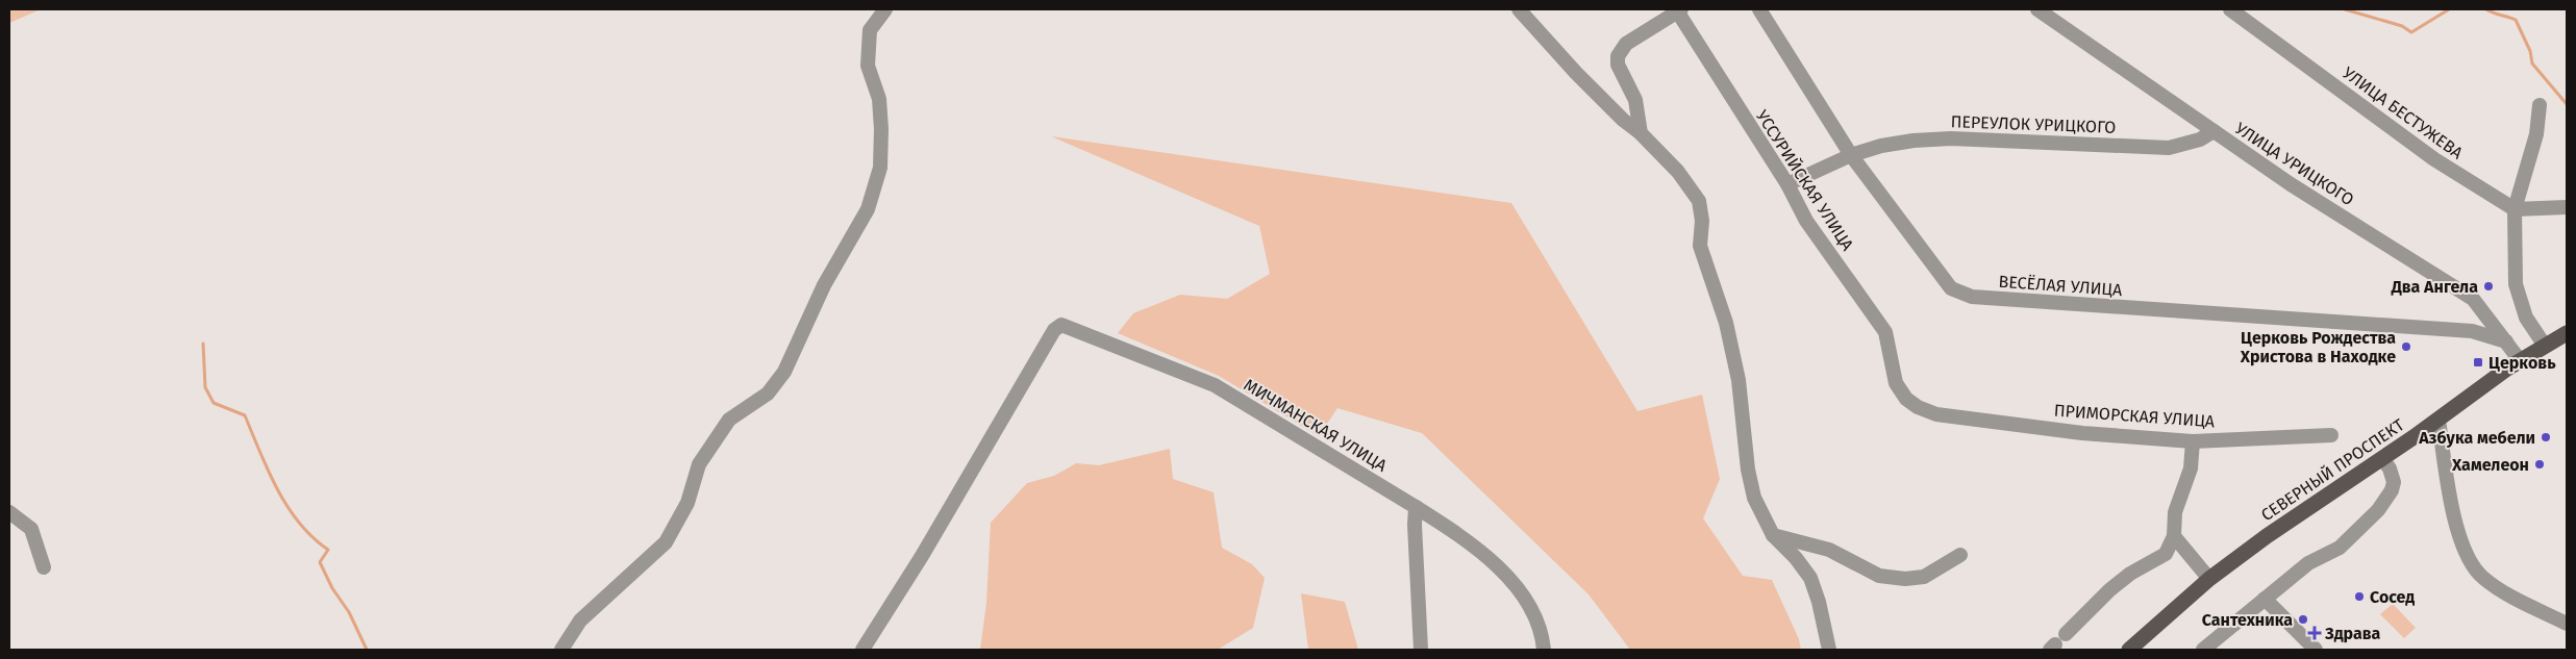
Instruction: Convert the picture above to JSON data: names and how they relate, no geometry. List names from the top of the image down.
{
  "streets": {
    "main road": ["СЕВЕРНЫЙ ПРОСПЕКТ"],
    "street": [
      "УЛИЦА БЕСТУЖЕВА",
      "ПЕРЕУЛОК УРИЦКОГО",
      "УЛИЦА УРИЦКОГО",
      "УССУРИЙСКАЯ УЛИЦА",
      "ВЕСЁЛАЯ УЛИЦА",
      "ПРИМОРСКАЯ УЛИЦА",
      "МИЧМАНСКАЯ УЛИЦА"
    ]
  },
  "crossings": [
    ["ПЕРЕУЛОК УРИЦКОГО", "УЛИЦА УРИЦКОГО"],
    ["ПЕРЕУЛОК УРИЦКОГО", "УССУРИЙСКАЯ УЛИЦА"],
    ["ПЕРЕУЛОК УРИЦКОГО", "ВЕСЁЛАЯ УЛИЦА"],
    ["УЛИЦА УРИЦКОГО", "ВЕСЁЛАЯ УЛИЦА"],
    ["УЛИЦА УРИЦКОГО", "СЕВЕРНЫЙ ПРОСПЕКТ"],
    ["УССУРИЙСКАЯ УЛИЦА", "ПРИМОРСКАЯ УЛИЦА"]
  ],
  "places": {
    "other": [
      "Два Ангела",
      "Церковь Рождества Христова в Находке",
      "Азбука мебели",
      "Хамелеон",
      "Сосед",
      "Сантехника"
    ],
    "transit": ["Церковь"],
    "health": ["Здрава"]
  }
}
